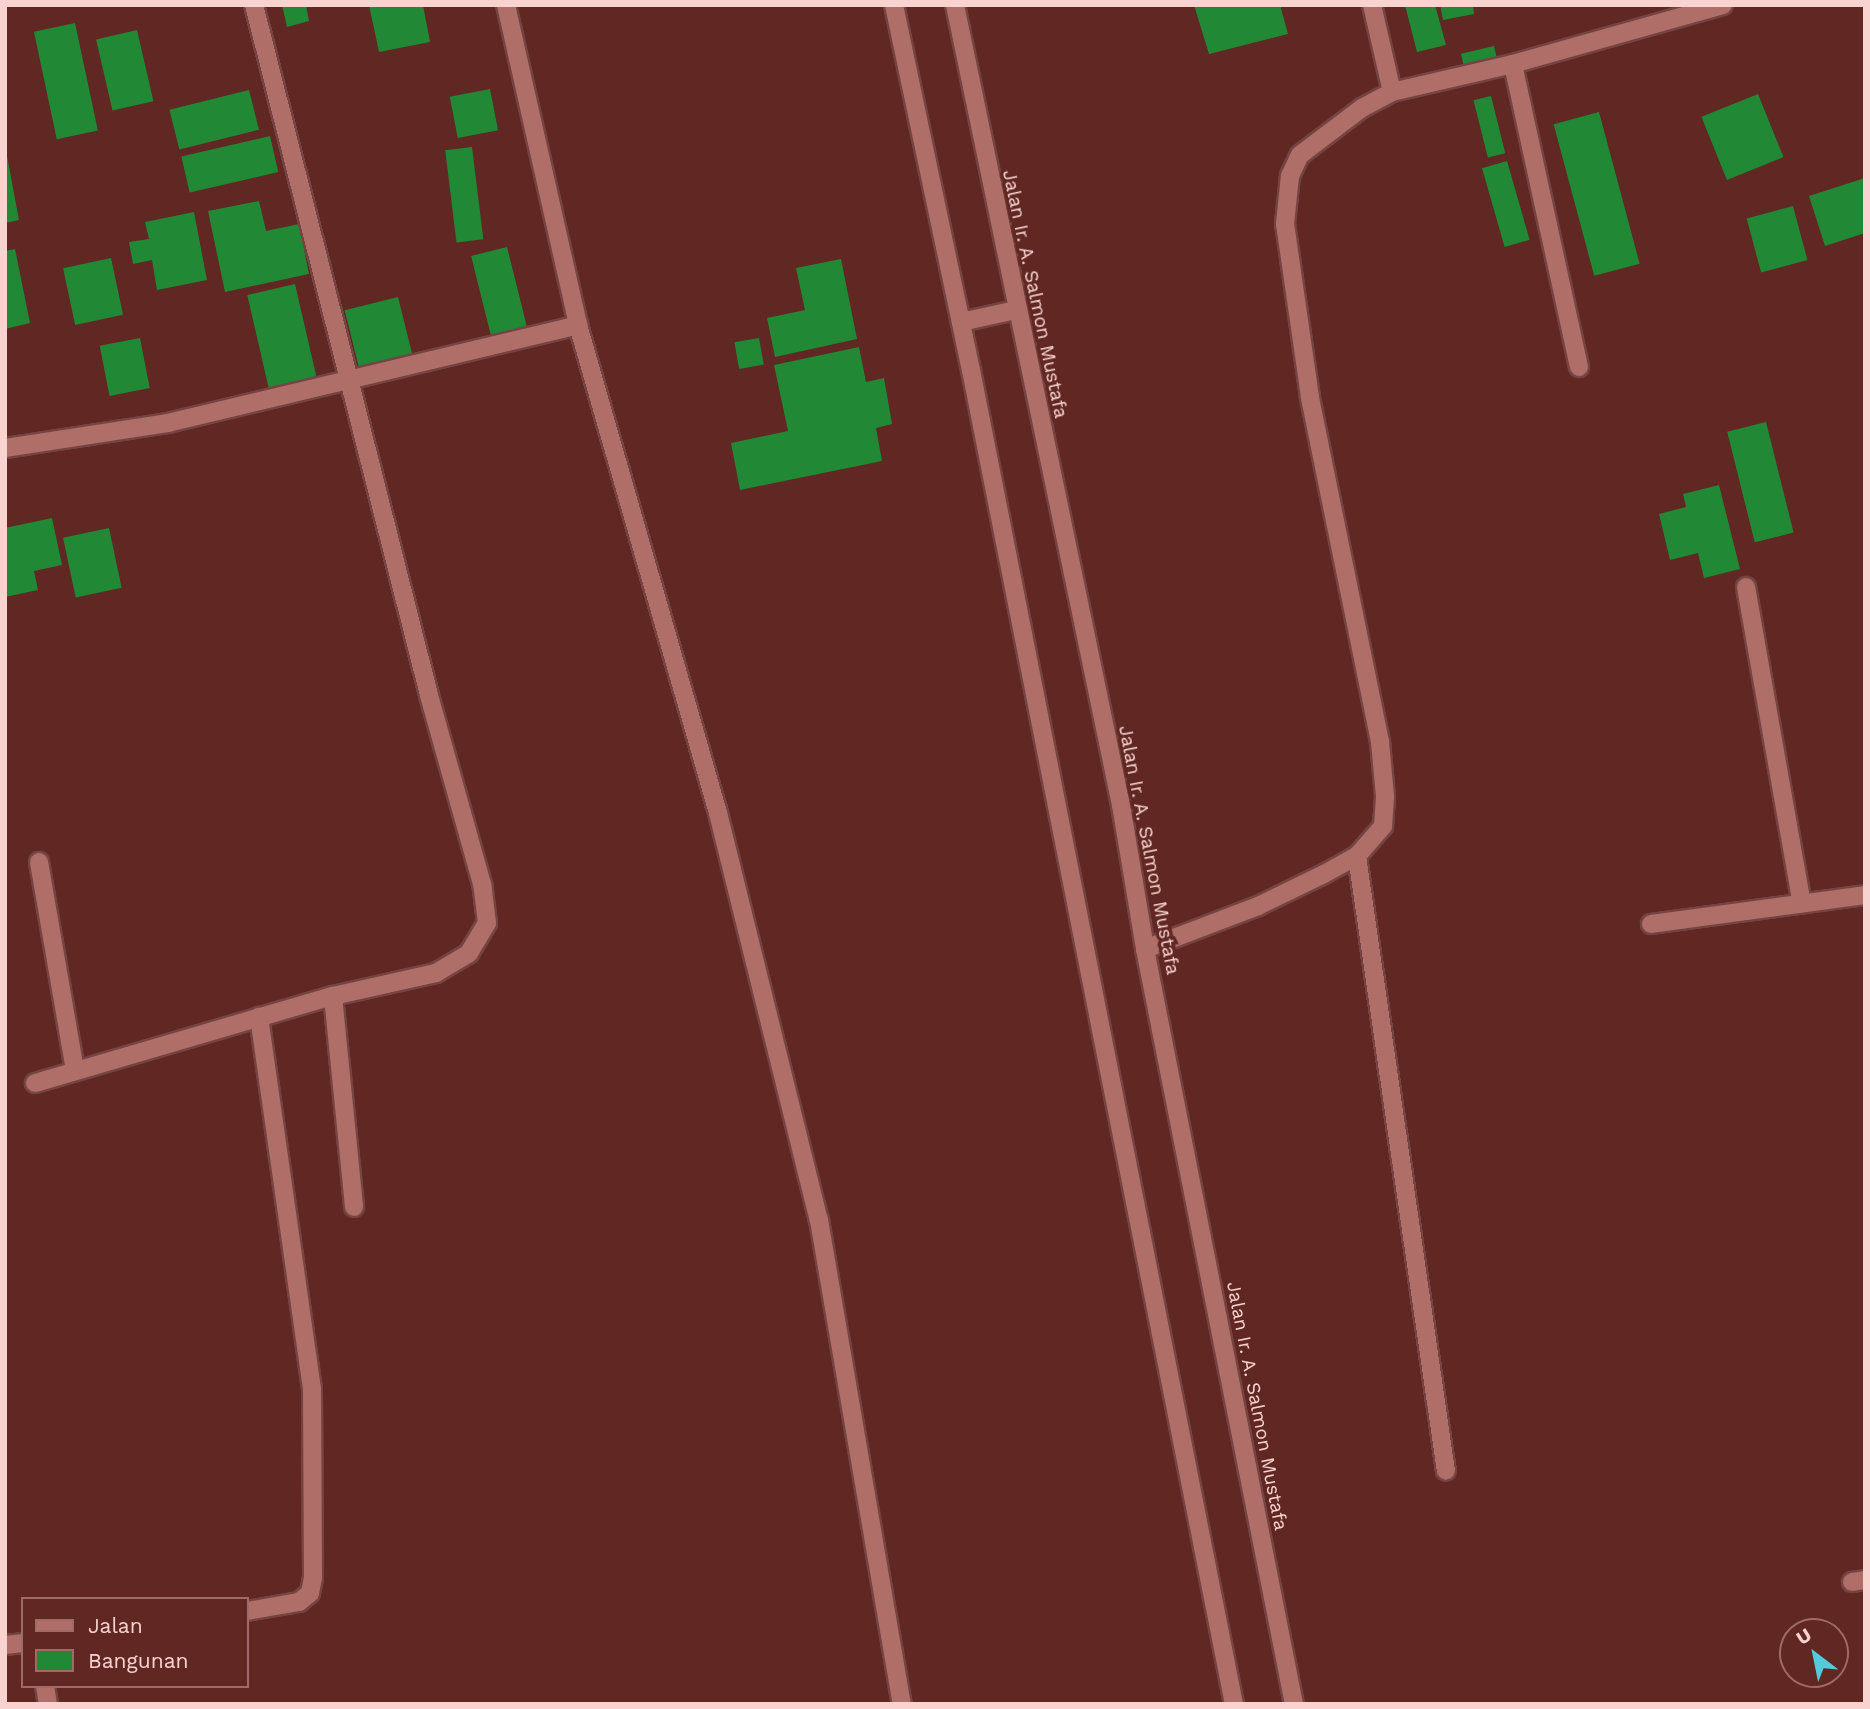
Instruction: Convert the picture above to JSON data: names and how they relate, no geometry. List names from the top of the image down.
{
  "streets": {
    "street": ["Jalan Ir. A. Salmon Mustafa"]
  },
  "legend": ["Jalan", "Bangunan"],
  "north": "top left"
}
